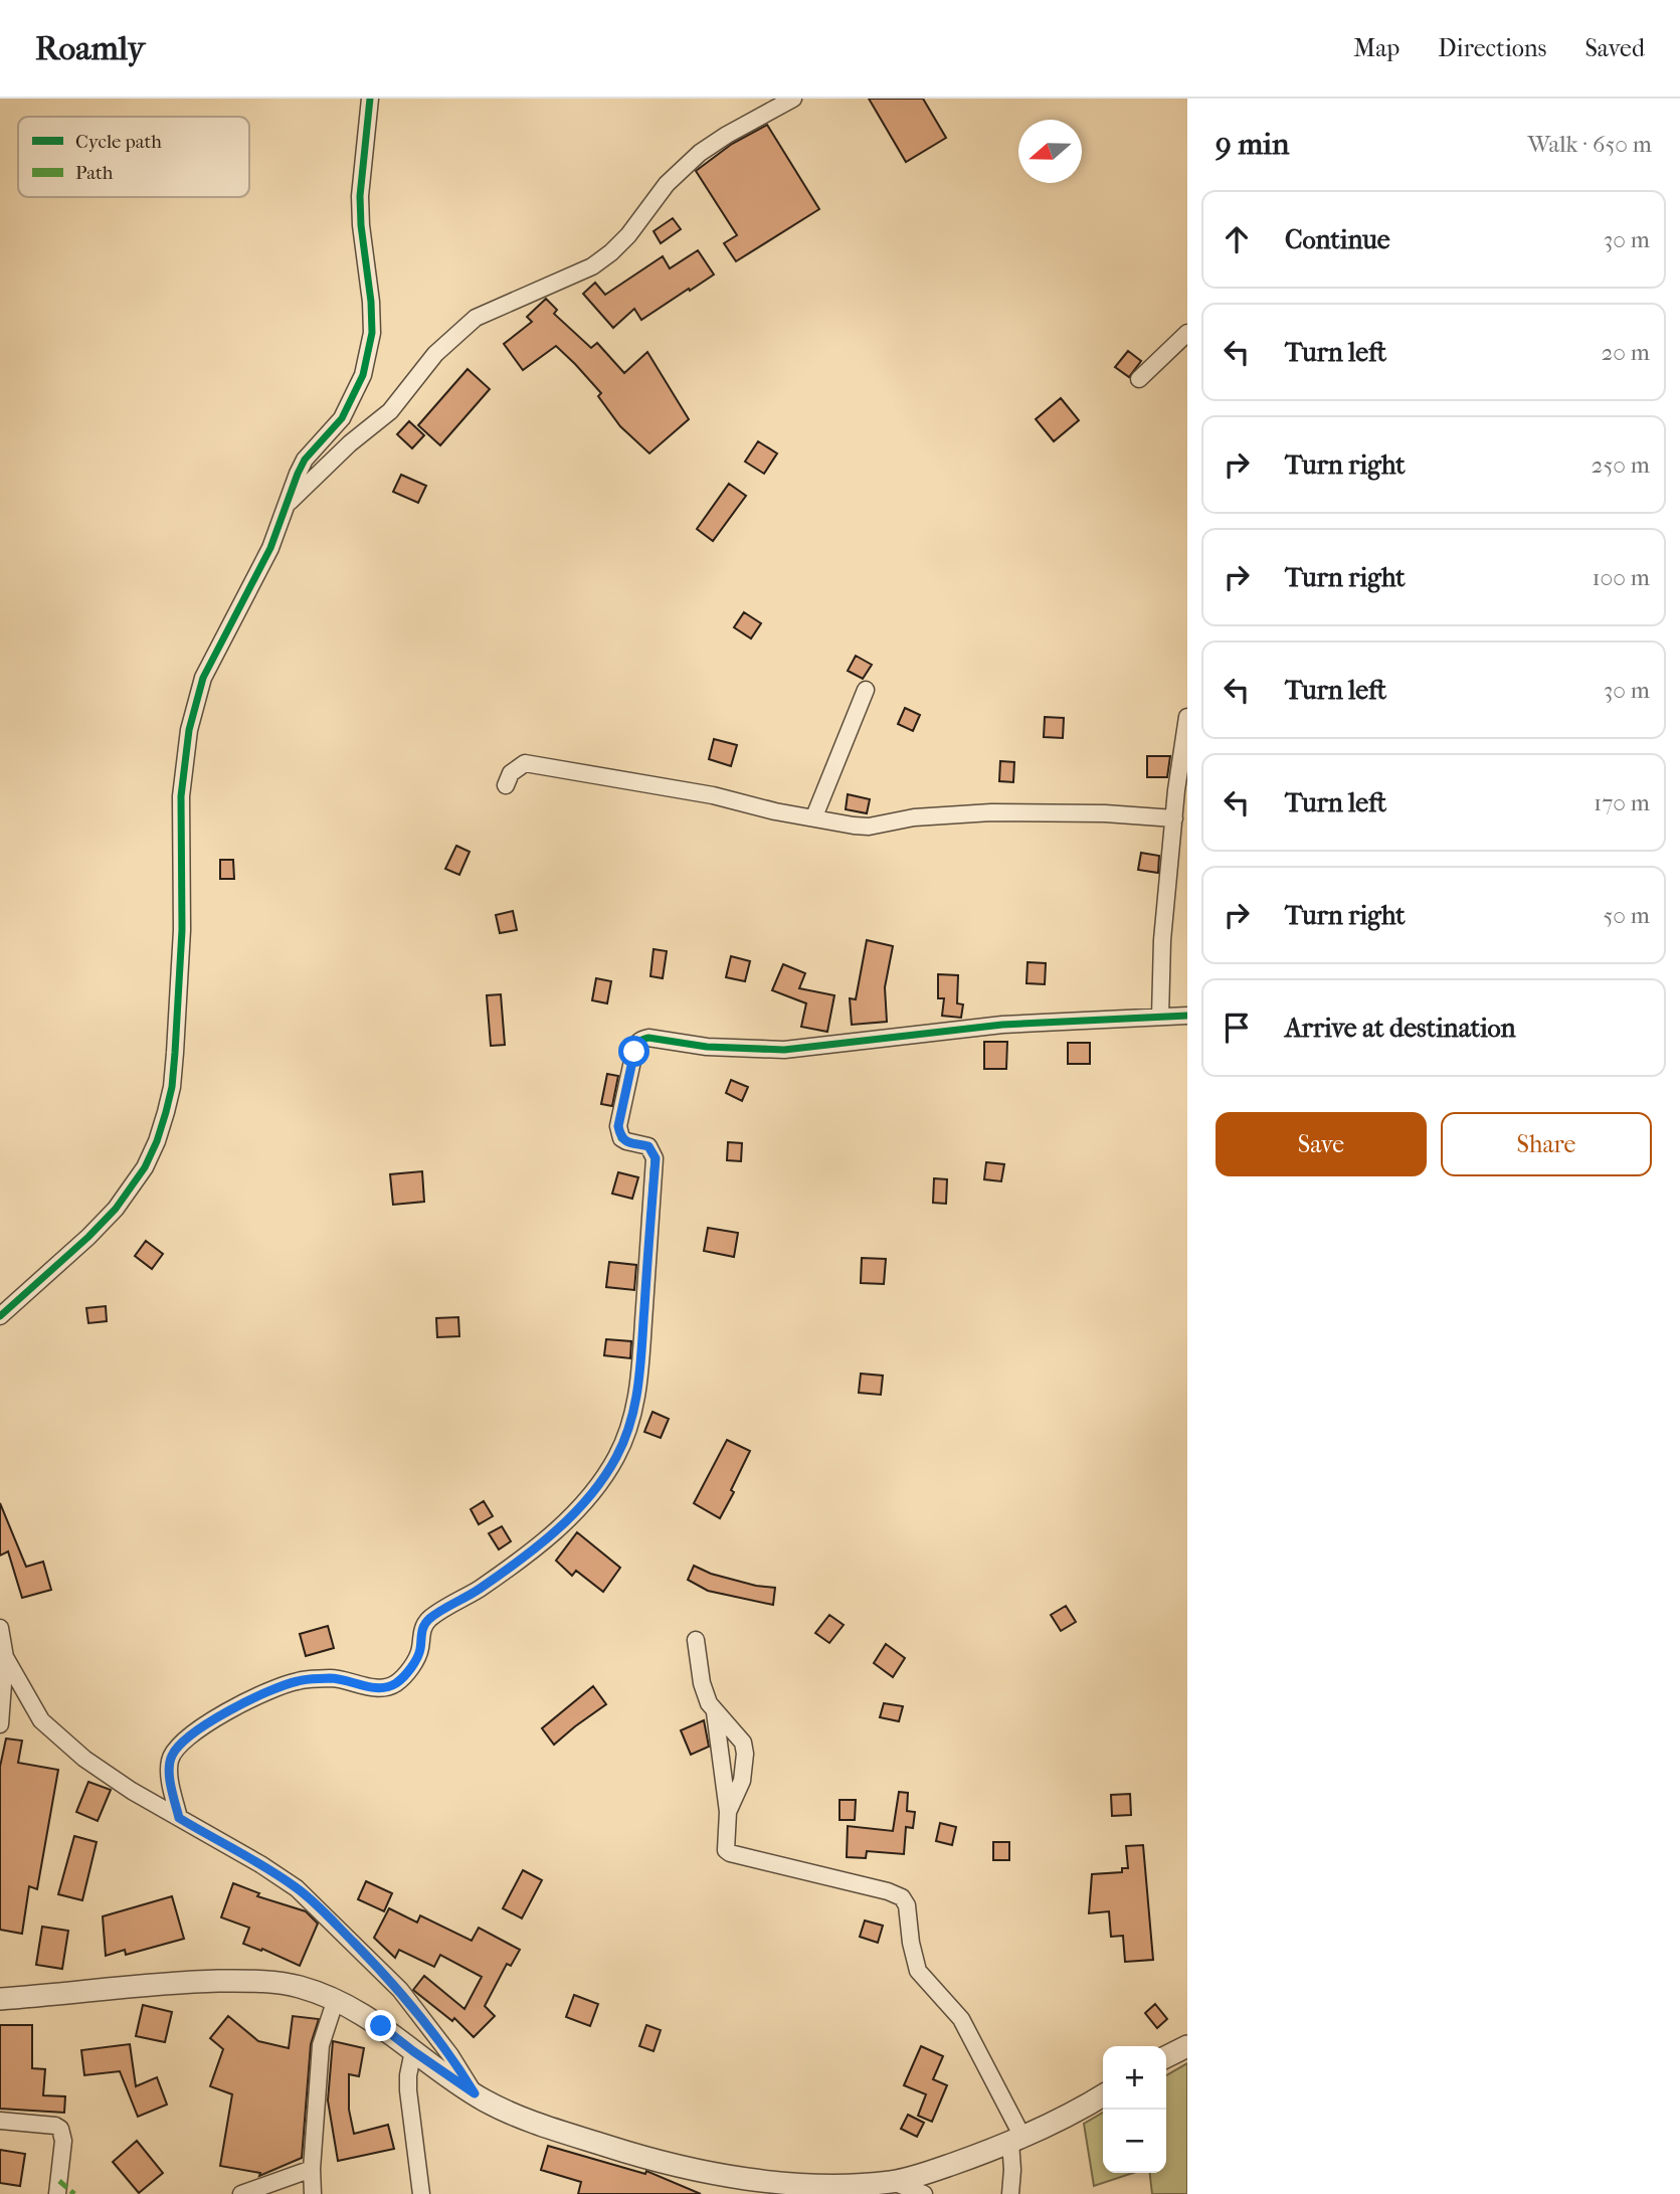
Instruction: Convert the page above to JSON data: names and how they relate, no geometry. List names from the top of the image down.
{
  "legend": ["Cycle path", "Path"],
  "north": "left",
  "page": {
    "header": "Roamly",
    "nav": ["Map", "Directions", "Saved"],
    "heading": ["9 min", "Walk · 650 m"],
    "list": [
      ["Continue", "30 m"],
      ["Turn left", "20 m"],
      ["Turn right", "250 m"],
      ["Turn right", "100 m"],
      ["Turn left", "30 m"],
      ["Turn left", "170 m"],
      ["Turn right", "50 m"],
      "Arrive at destination"
    ],
    "buttons": ["Save", "Share"],
    "map_buttons": ["+", "−"]
  }
}
